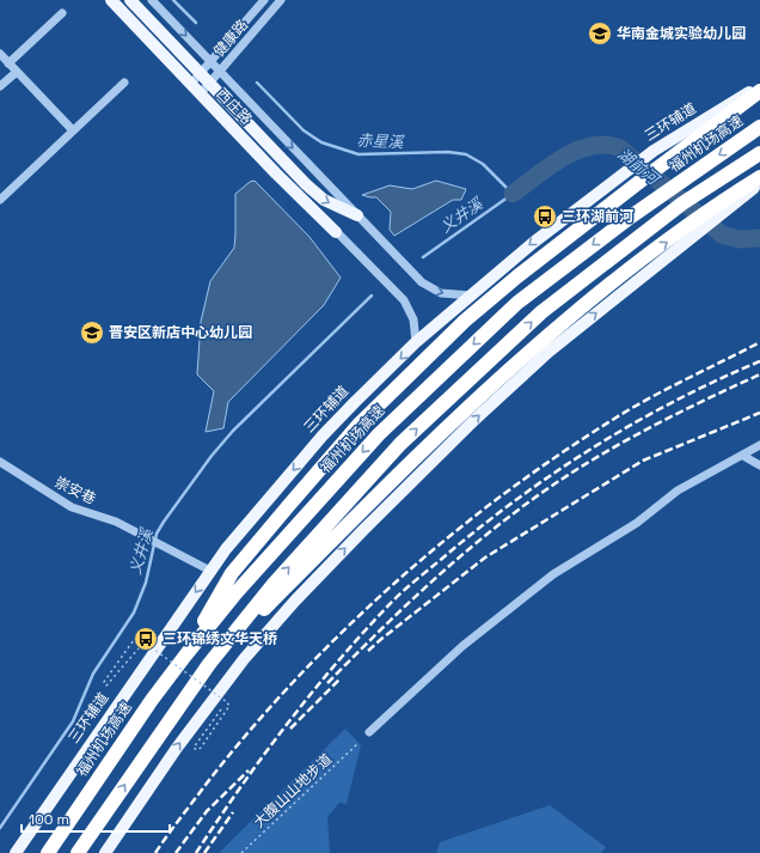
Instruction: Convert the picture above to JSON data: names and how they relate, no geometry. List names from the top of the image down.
{
  "streets": {
    "highway": ["福州机场高速"],
    "main road": ["西庄路", "三环辅道"],
    "street": ["健康路", "崇安巷"],
    "path": ["大腹山山地步道"]
  },
  "crossings": [
    ["三环辅道", "崇安巷"]
  ],
  "water": ["赤星溪", "湖前河", "义井溪"],
  "places": {
    "school or university": ["华南金城实验幼儿园", "晋安区新店中心幼儿园"],
    "bus stop": ["三环湖前河", "三环锦绣文华天桥"]
  },
  "scale_bar": "100 m"
}
